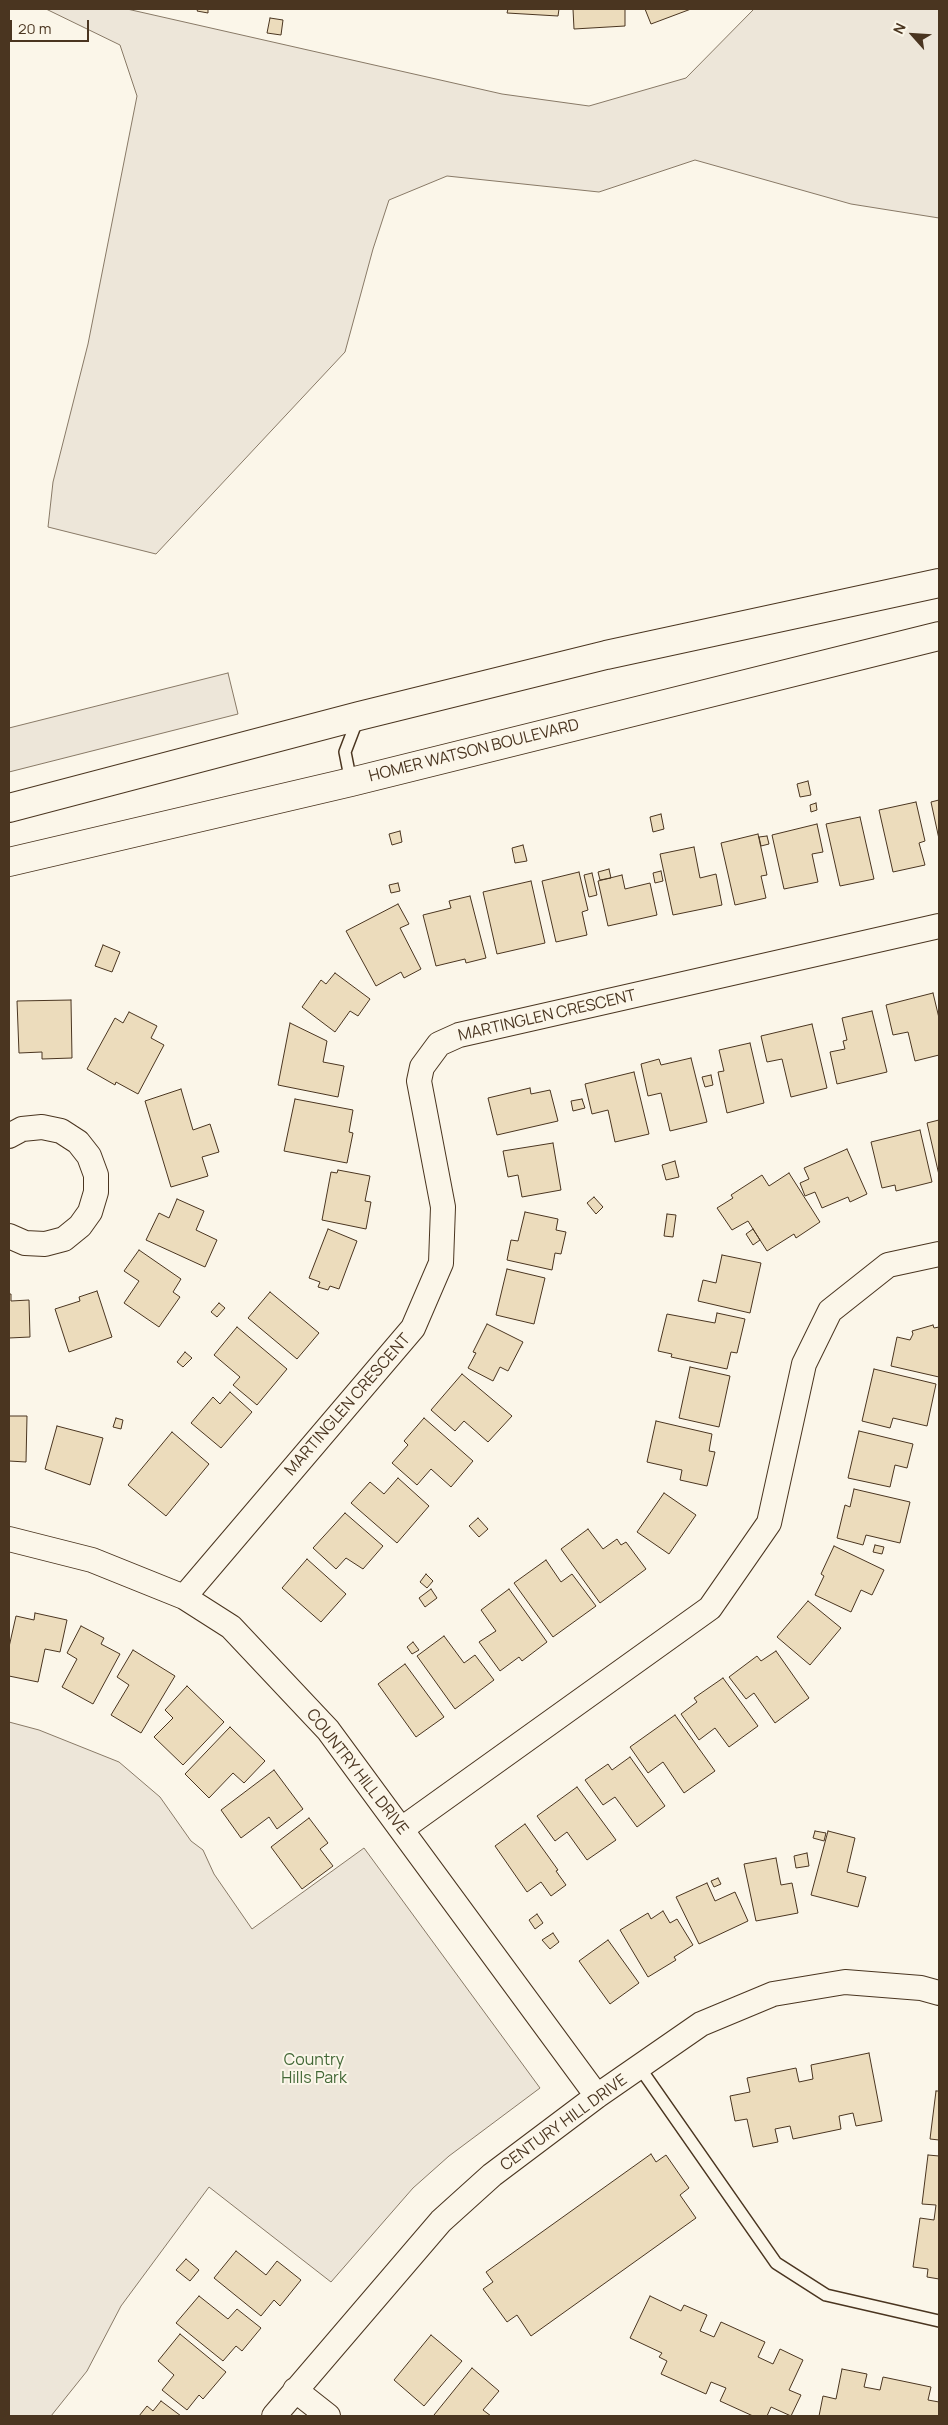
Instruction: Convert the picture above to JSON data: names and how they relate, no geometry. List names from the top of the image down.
{
  "streets": {
    "main road": ["HOMER WATSON BOULEVARD"],
    "street": ["MARTINGLEN CRESCENT", "COUNTRY HILL DRIVE", "CENTURY HILL DRIVE"]
  },
  "crossings": [
    ["MARTINGLEN CRESCENT", "COUNTRY HILL DRIVE"],
    ["COUNTRY HILL DRIVE", "CENTURY HILL DRIVE"]
  ],
  "parks": ["Country Hills Park"],
  "scale_bar": "20 m",
  "north": "top left"
}
